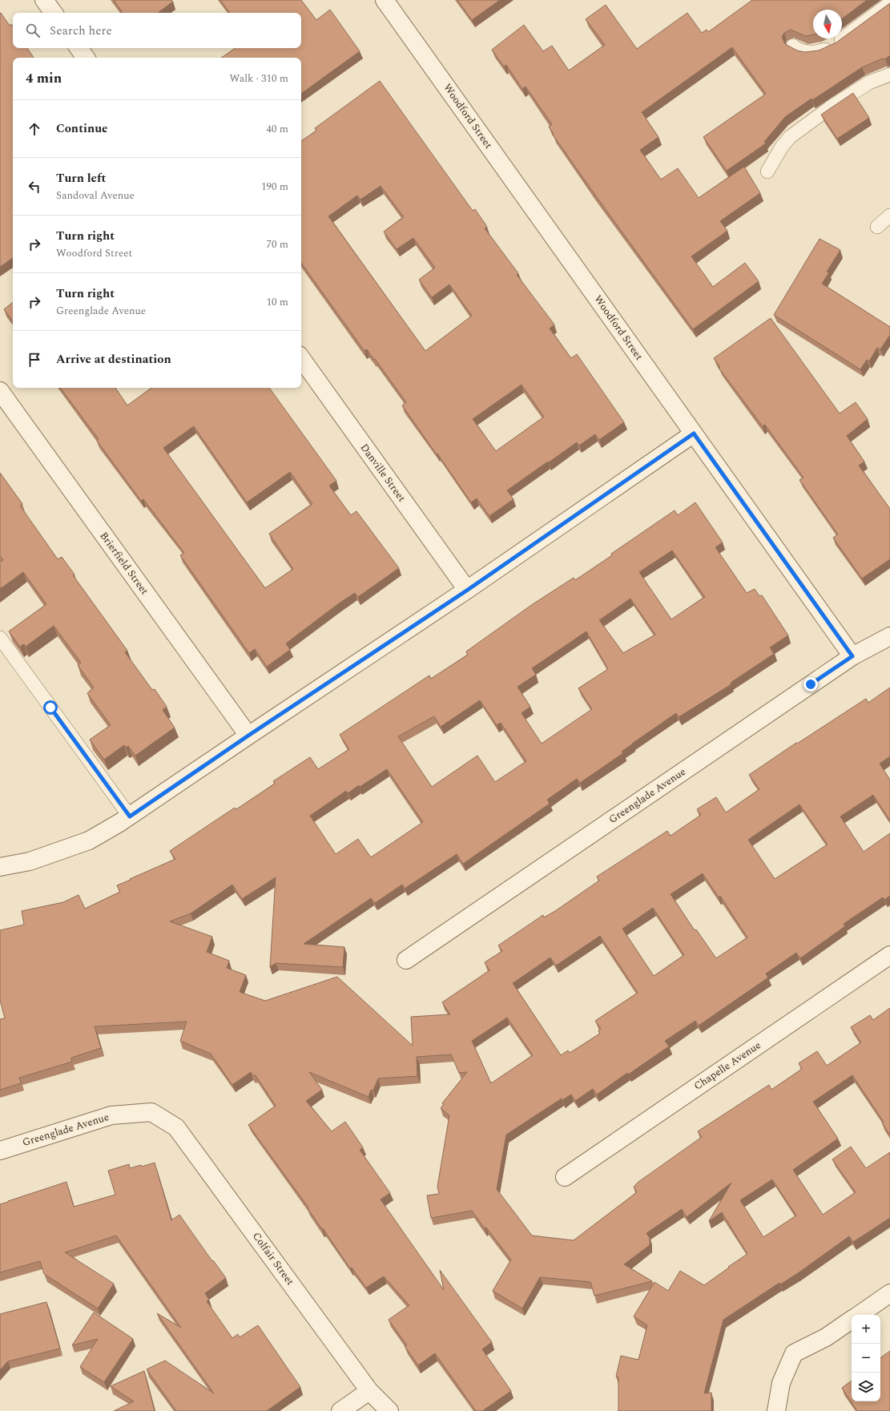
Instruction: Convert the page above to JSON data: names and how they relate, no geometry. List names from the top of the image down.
{
  "streets": {
    "street": [
      "Woodford Street",
      "Danville Street",
      "Brierfield Street",
      "Greenglade Avenue",
      "Chapelle Avenue",
      "Colfair Street"
    ]
  },
  "crossings": [
    ["Woodford Street", "Greenglade Avenue"],
    ["Greenglade Avenue", "Colfair Street"]
  ],
  "north": "bottom",
  "page": {
    "search": "Search here",
    "heading": ["4 min", "Walk · 310 m"],
    "list": [
      ["Continue", "40 m"],
      ["Turn left", "Sandoval Avenue", "190 m"],
      ["Turn right", "Woodford Street", "70 m"],
      ["Turn right", "Greenglade Avenue", "10 m"],
      "Arrive at destination"
    ],
    "map_buttons": ["+", "−"]
  }
}
